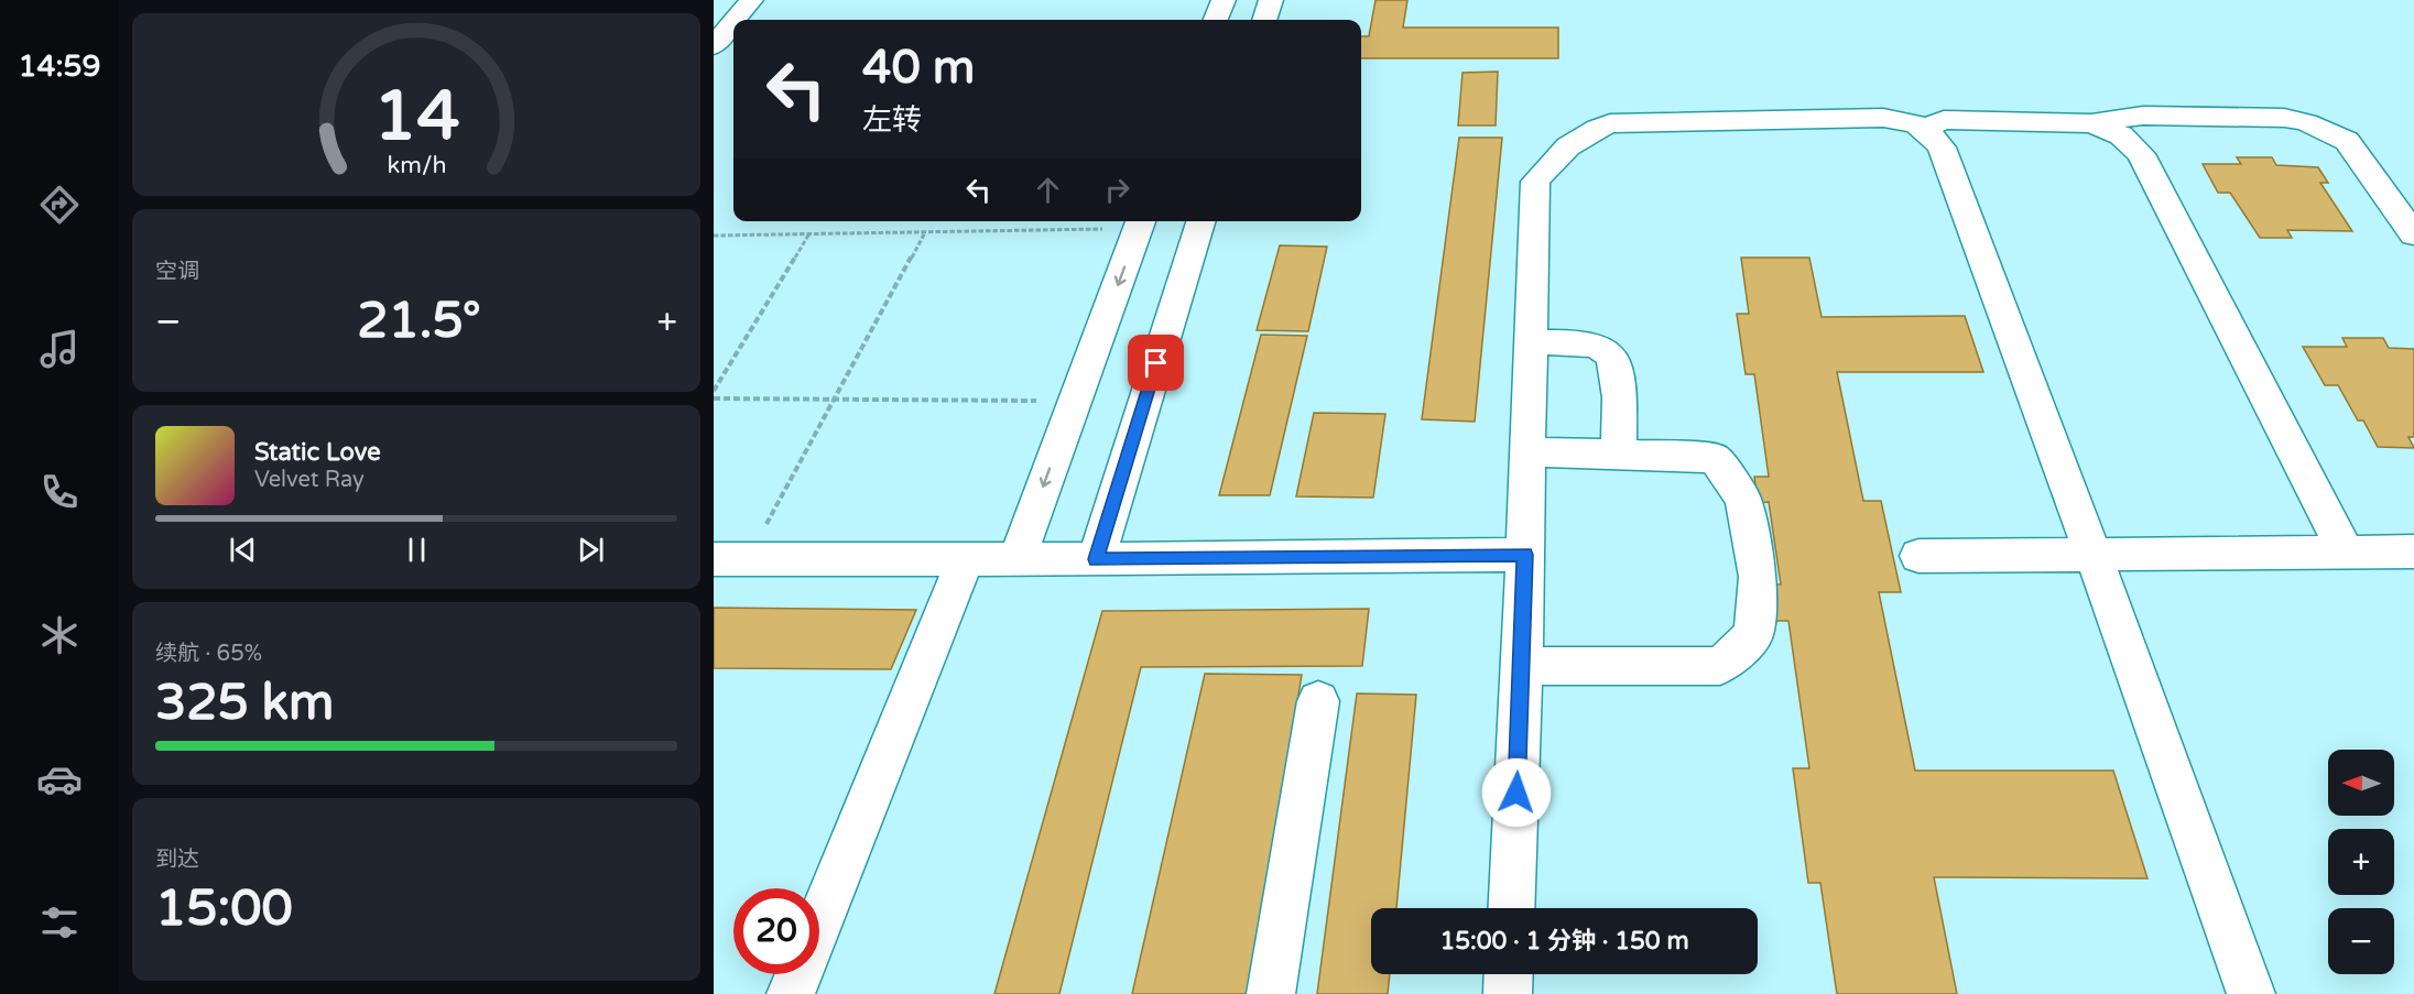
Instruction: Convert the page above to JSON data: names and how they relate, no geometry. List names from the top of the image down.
{
  "north": "left",
  "page": {
    "tabs": "14:59",
    "turn": ["40 m", "左转"],
    "tile": [
      "空调",
      ["续航 · 65%", "325 km"],
      ["到达", "15:00"]
    ],
    "heat": ["−", "21.5°", "+"],
    "song": ["Static Love", "Velvet Ray"],
    "map_buttons": ["+", "−"],
    "limit": "20",
    "trip": "15:00 · 1 分钟 · 150 m",
    "gauge": ["14", "km/h"]
  }
}
